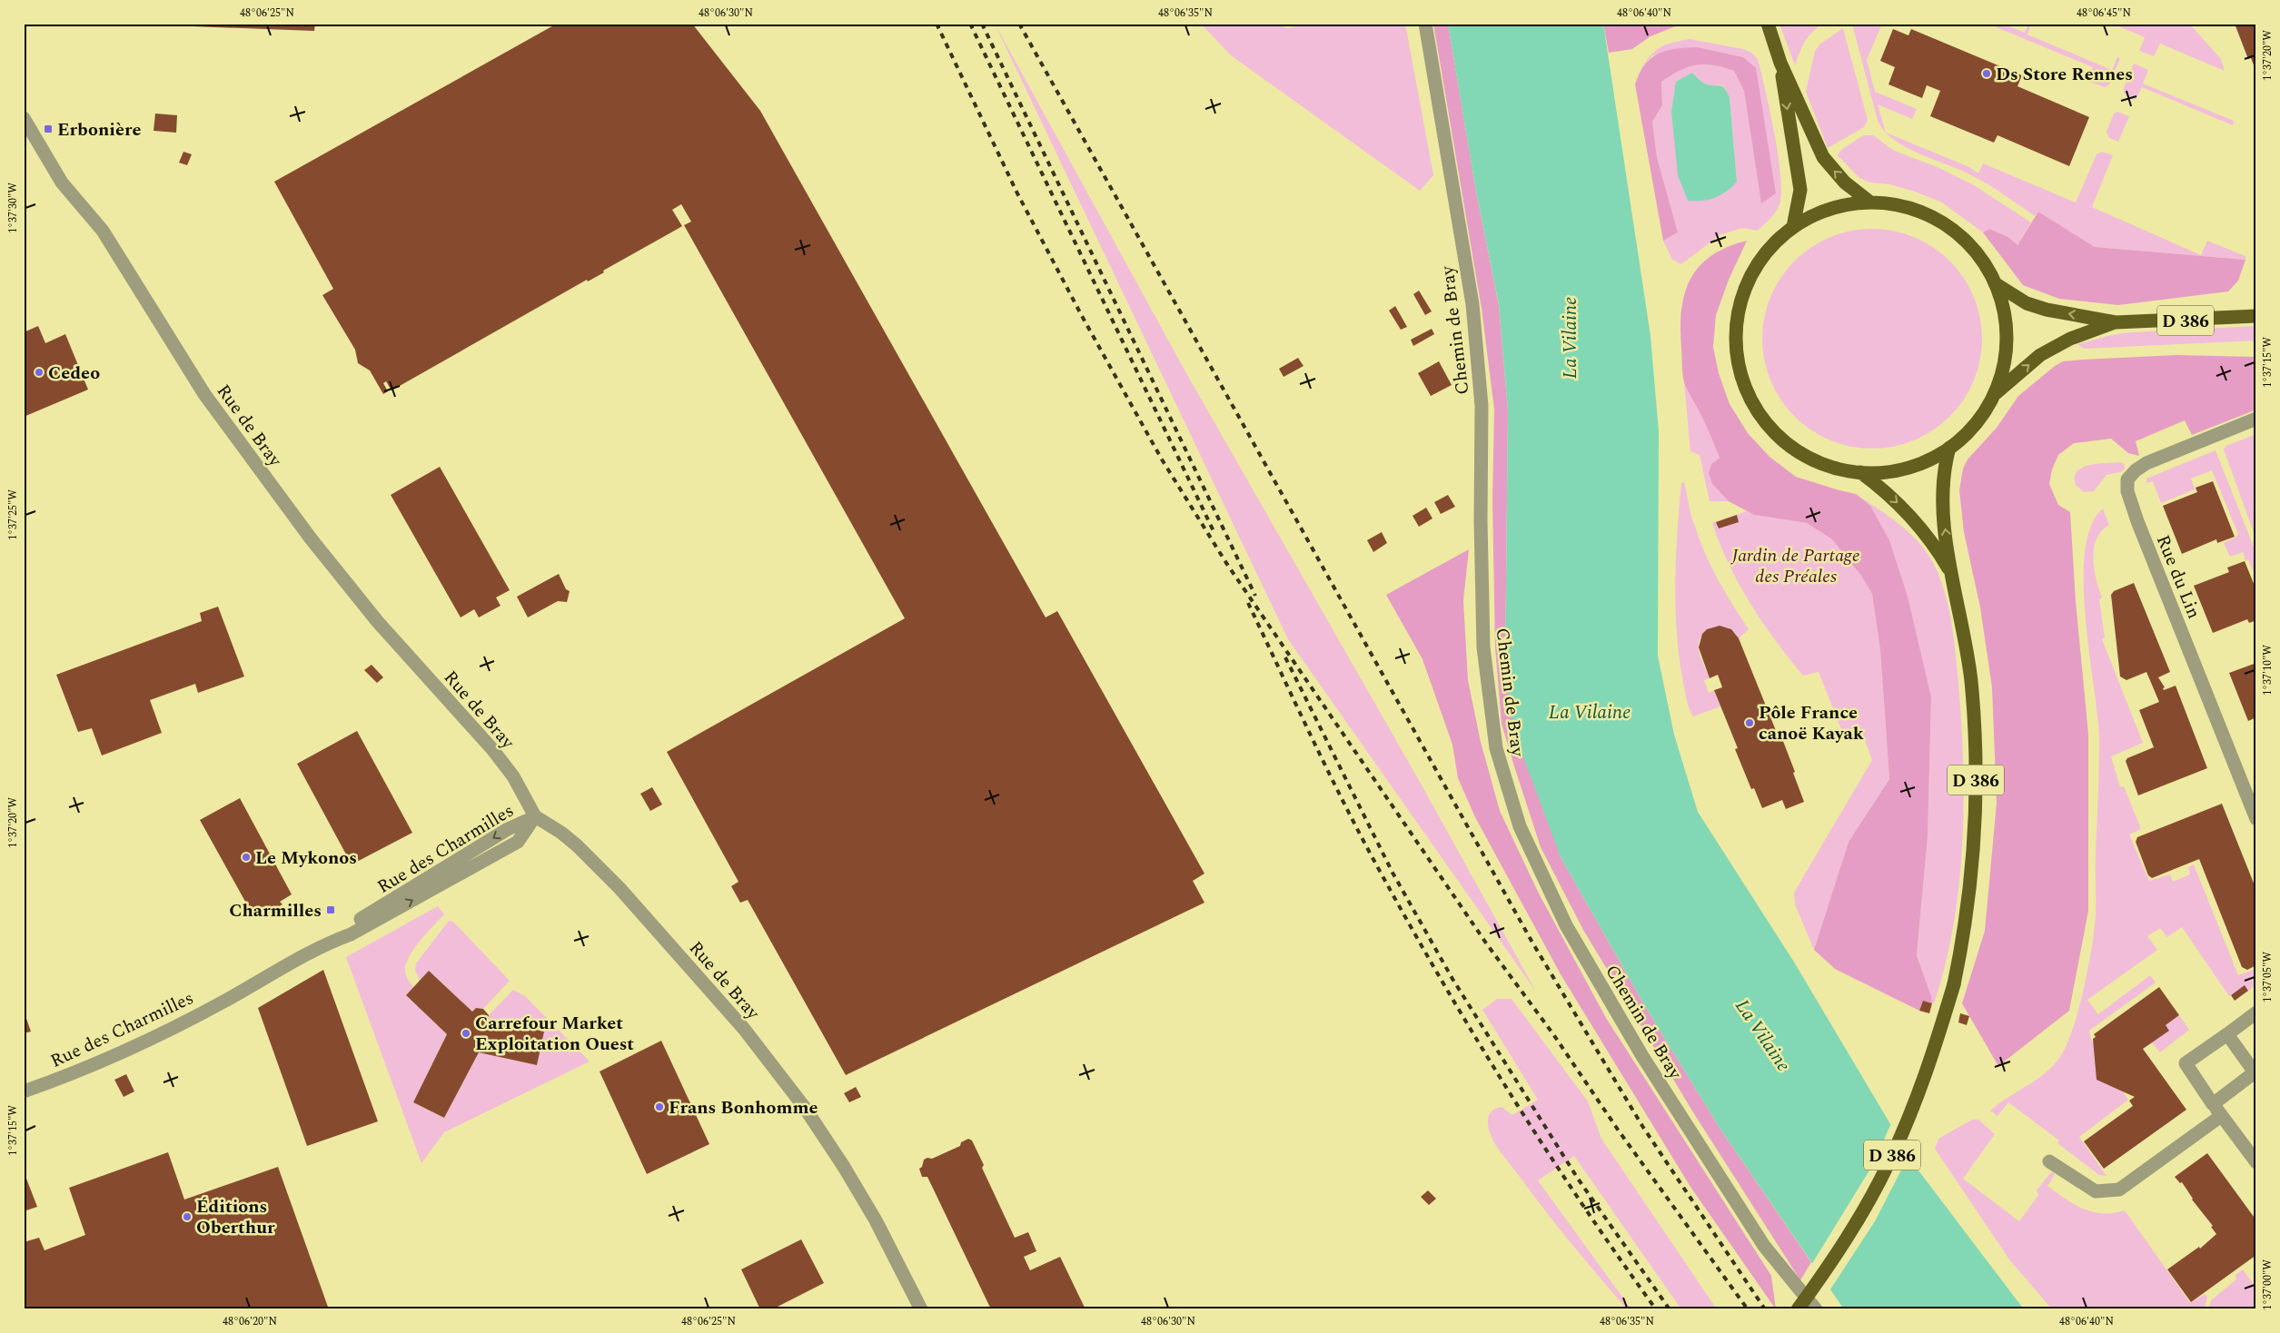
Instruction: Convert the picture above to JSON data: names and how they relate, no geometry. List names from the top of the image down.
{
  "streets": {
    "main road": ["D 386"],
    "street": [
      "Chemin de Bray",
      "Rue de Bray",
      "Rue du Lin",
      "Rue des Charmilles"
    ]
  },
  "crossings": [
    ["Rue de Bray", "Rue des Charmilles"]
  ],
  "water": ["La Vilaine"],
  "parks": ["Jardin de Partage des Préales"],
  "places": {
    "other": [
      "Ds Store Rennes",
      "Cedeo",
      "Pôle France canoë Kayak",
      "Le Mykonos",
      "Carrefour Market Exploitation Ouest",
      "Frans Bonhomme",
      "Éditions Oberthur"
    ],
    "transit": ["Erbonière", "Charmilles"]
  },
  "coordinates": [
    "48°06'25\"N",
    "48°06'30\"N",
    "48°06'35\"N",
    "48°06'40\"N",
    "48°06'45\"N",
    "1°37'20\"W",
    "1°37'30\"W",
    "1°37'15\"W",
    "1°37'25\"W",
    "1°37'10\"W",
    "1°37'05\"W",
    "1°37'00\"W",
    "48°06'20\"N"
  ]
}
